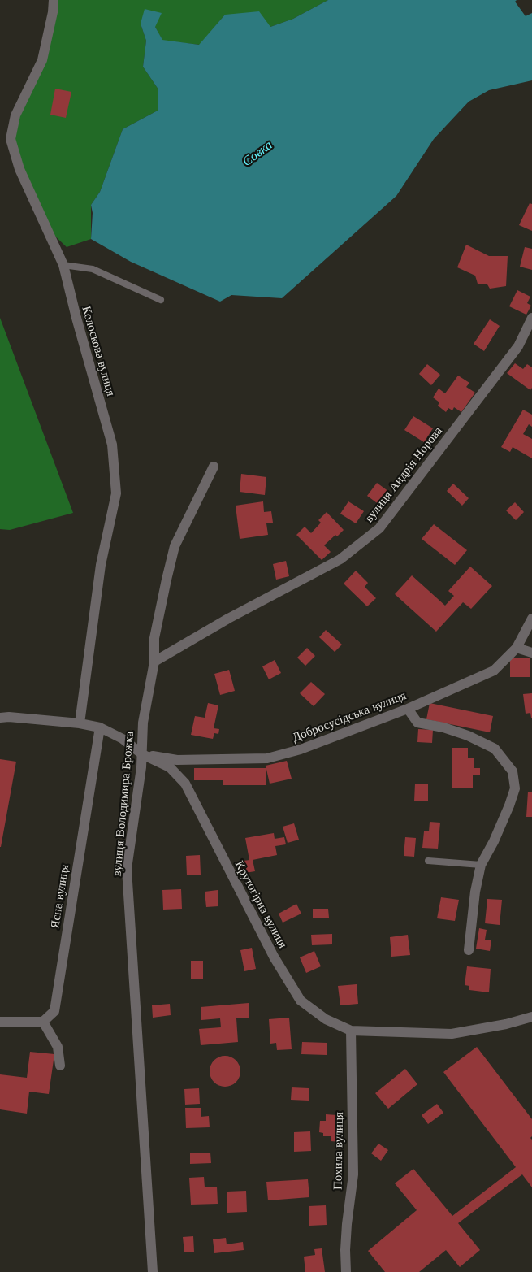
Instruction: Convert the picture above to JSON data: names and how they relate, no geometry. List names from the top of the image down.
{
  "streets": {
    "street": [
      "Колоскова вулиця",
      "вулиця Андрія Норова",
      "Добросусідська вулиця",
      "вулиця Володимира Брожка",
      "Ясна вулиця",
      "Крутогірна вулиця",
      "Похила вулиця"
    ]
  },
  "crossings": [
    ["Колоскова вулиця", "Крутогірна вулиця"],
    ["вулиця Андрія Норова", "вулиця Володимира Брожка"],
    ["Добросусідська вулиця", "вулиця Володимира Брожка"],
    ["Добросусідська вулиця", "Крутогірна вулиця"],
    ["вулиця Володимира Брожка", "Крутогірна вулиця"],
    ["Ясна вулиця", "Крутогірна вулиця"],
    ["Крутогірна вулиця", "Похила вулиця"]
  ],
  "water": ["Совка"]
}
